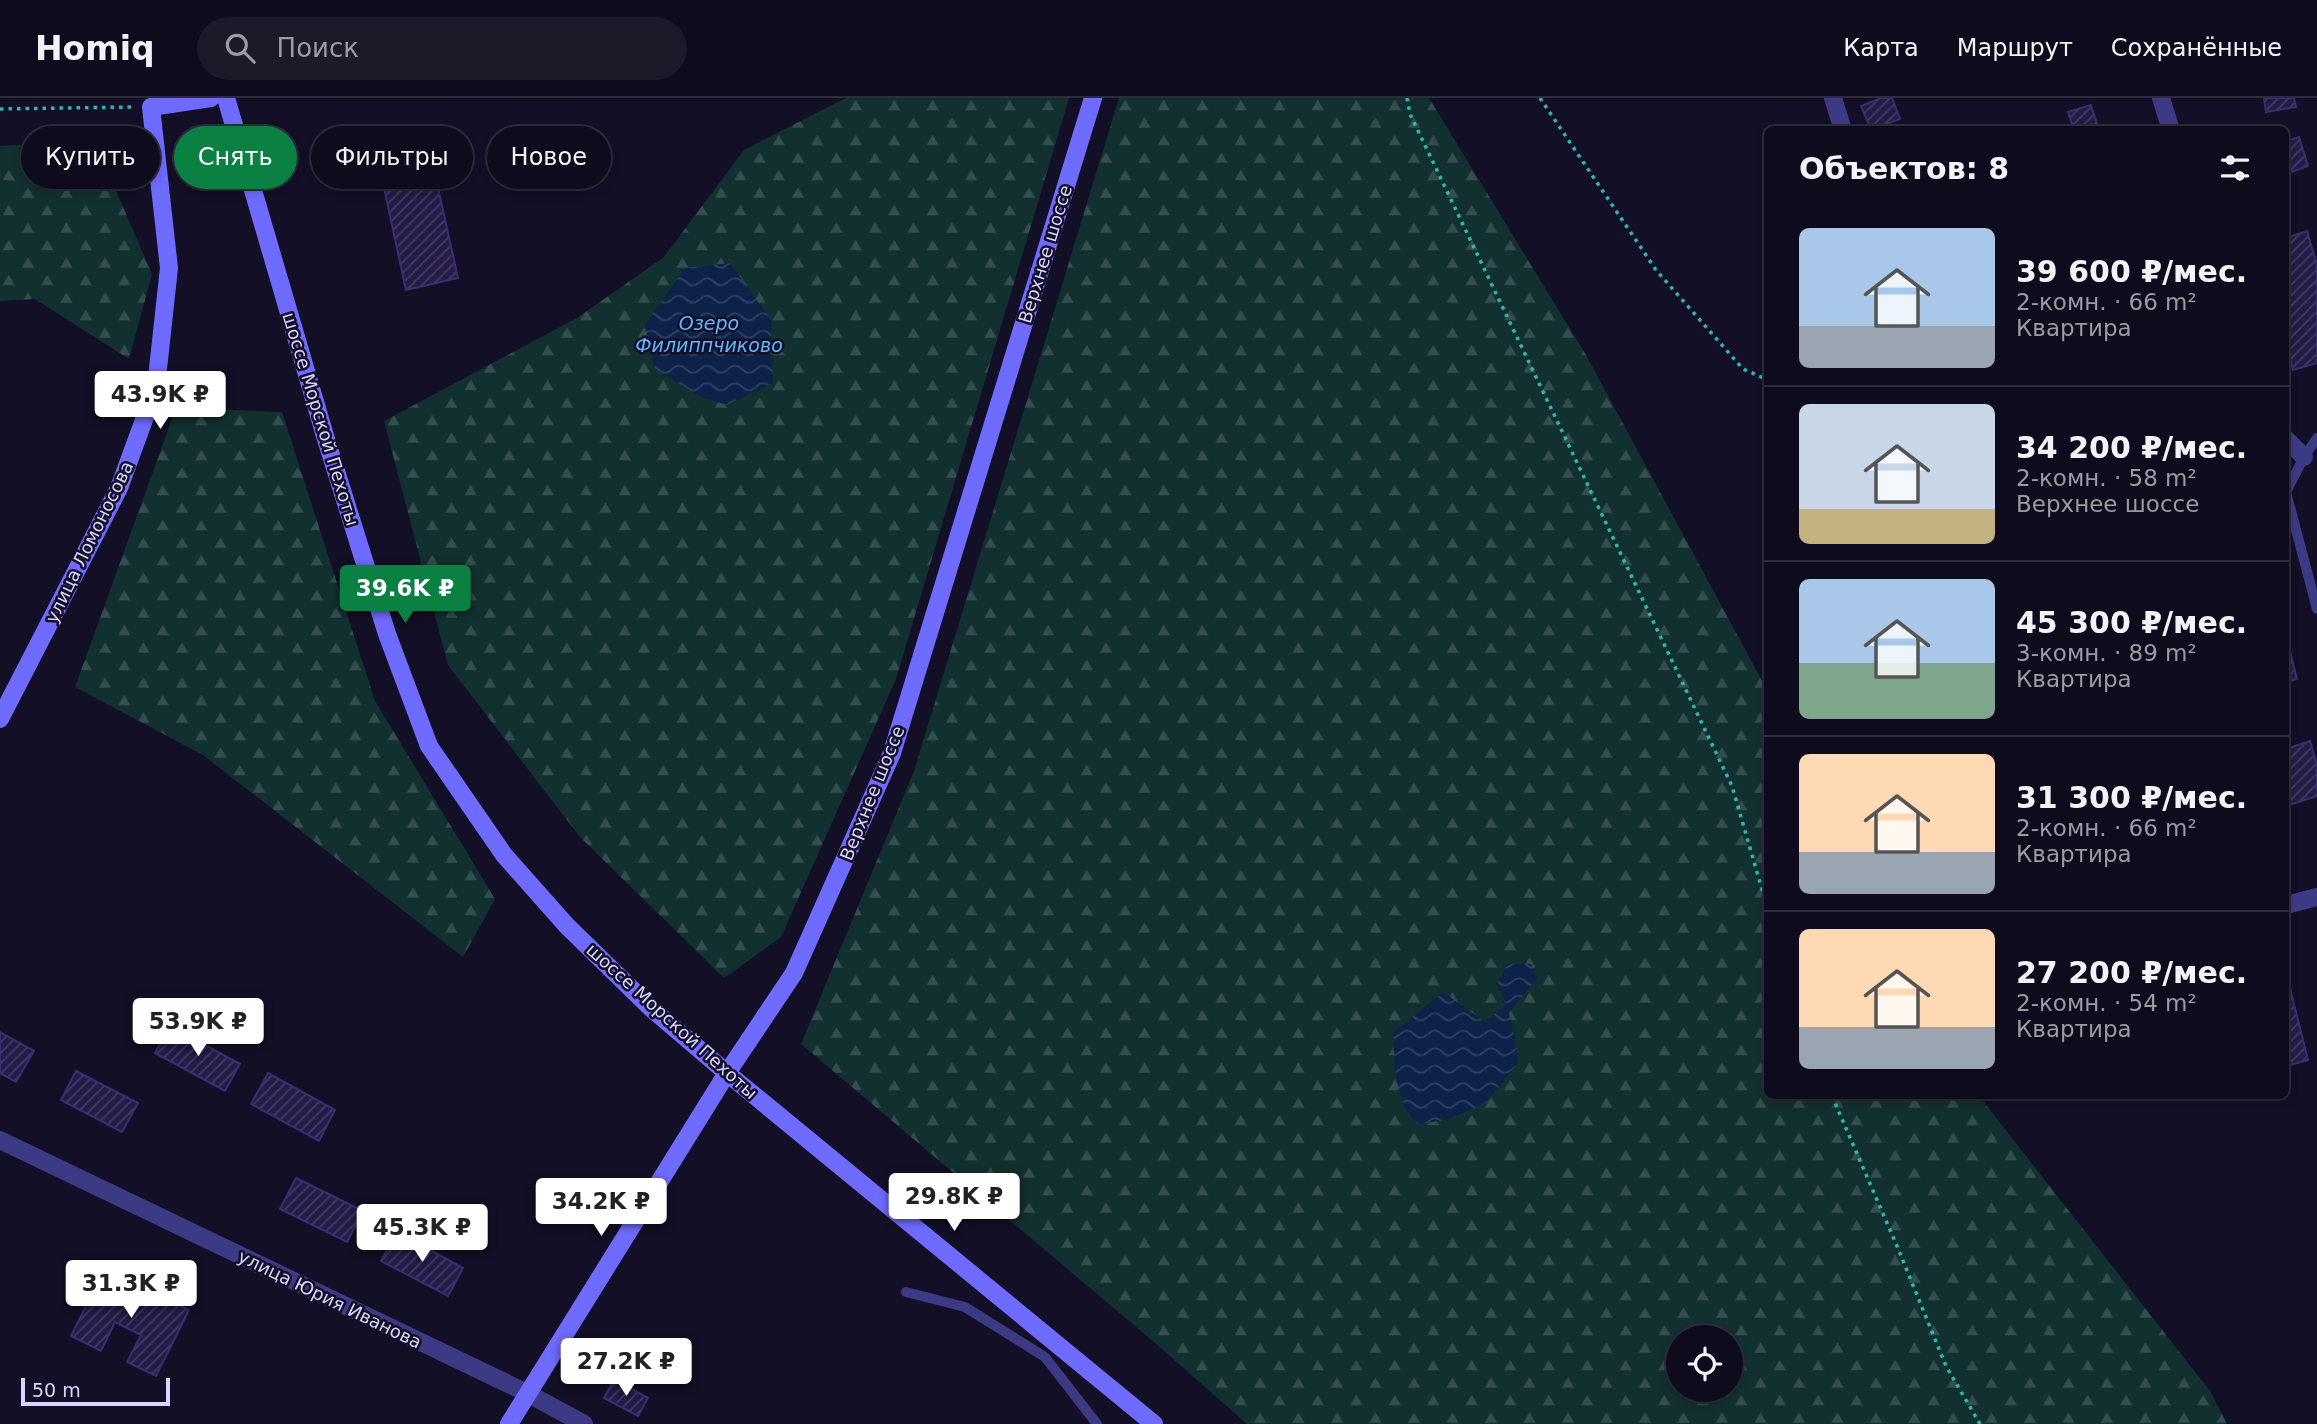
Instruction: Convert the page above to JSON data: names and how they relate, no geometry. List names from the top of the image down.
{
  "streets": {
    "street": [
      "Верхнее шоссе",
      "шоссе Морской Пехоты",
      "улица Ломоносова",
      "улица Юрия Иванова"
    ]
  },
  "crossings": [
    ["Верхнее шоссе", "шоссе Морской Пехоты"],
    ["Верхнее шоссе", "улица Юрия Иванова"]
  ],
  "water": ["Озеро Филиппчиково"],
  "scale_bar": "50 m",
  "page": {
    "header": "Homiq",
    "search": "Поиск",
    "nav": ["Карта", "Маршрут", "Сохранённые"],
    "chip": [
      "Купить",
      "Снять",
      "Фильтры",
      "Новое"
    ],
    "heading": "Объектов: 8",
    "list": [
      {
        "name": "39 600 ₽/мес.",
        "note": "2-комн. · 66 m² · Квартира"
      },
      {
        "name": "34 200 ₽/мес.",
        "note": "2-комн. · 58 m² · Верхнее шоссе"
      },
      {
        "name": "45 300 ₽/мес.",
        "note": "3-комн. · 89 m² · Квартира"
      },
      {
        "name": "31 300 ₽/мес.",
        "note": "2-комн. · 66 m² · Квартира"
      },
      {
        "name": "27 200 ₽/мес.",
        "note": "2-комн. · 54 m² · Квартира"
      }
    ],
    "price": [
      "43.9K ₽",
      "39.6K ₽",
      "53.9K ₽",
      "29.8K ₽",
      "34.2K ₽",
      "45.3K ₽",
      "31.3K ₽",
      "27.2K ₽"
    ],
    "scale": "50 m"
  }
}
